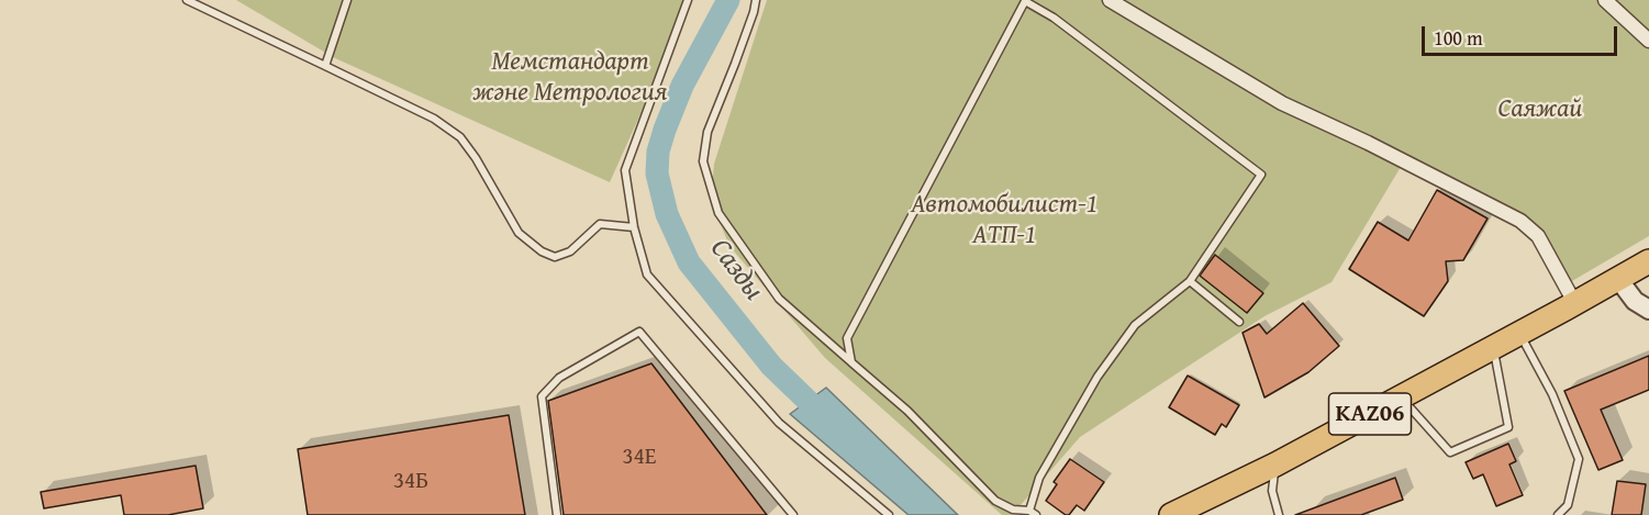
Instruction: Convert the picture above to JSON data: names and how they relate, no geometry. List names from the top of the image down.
{
  "streets": {
    "highway": ["KАZ06"]
  },
  "water": ["Сазды"],
  "parks": ["Мемстандарт және Метрология", "Саяжай", "Автомобилист-1 АТП-1"],
  "house_numbers": ["34Е", "34Б"],
  "scale_bar": "100 m"
}
